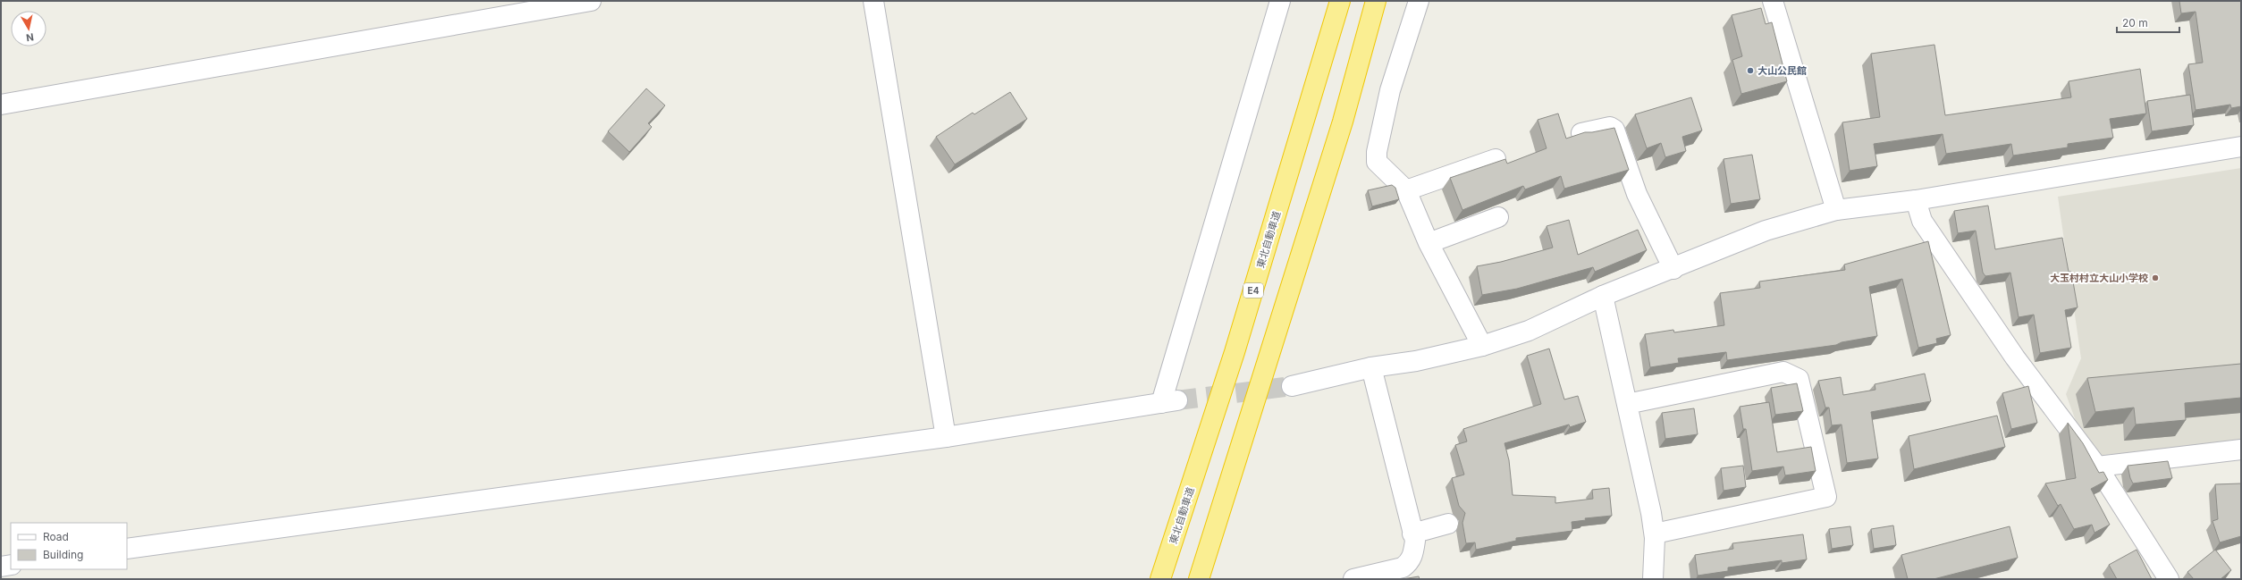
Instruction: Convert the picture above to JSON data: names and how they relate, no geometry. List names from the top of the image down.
{
  "streets": {
    "highway": ["東北自動車道", "E4"]
  },
  "places": ["大山公民館", "大玉村村立大山小学校"],
  "legend": ["Road", "Building"],
  "scale_bar": "20 m",
  "north": "bottom"
}
